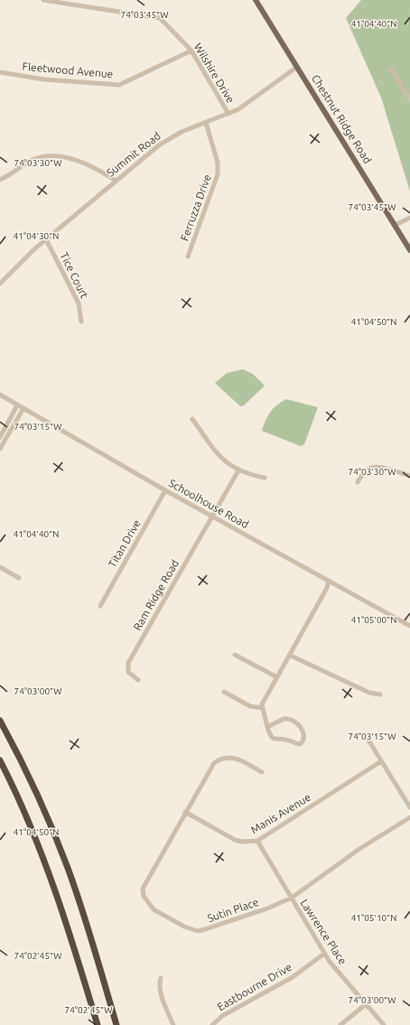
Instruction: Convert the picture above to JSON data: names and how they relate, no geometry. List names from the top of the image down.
{
  "streets": {
    "main road": ["Chestnut Ridge Road"],
    "street": [
      "Fleetwood Avenue",
      "Wilshire Drive",
      "Summit Road",
      "Ferruzza Drive",
      "Tice Court",
      "Schoolhouse Road",
      "Titan Drive",
      "Ram Ridge Road",
      "Manis Avenue",
      "Sutin Place",
      "Lawrence Place",
      "Eastbourne Drive"
    ]
  },
  "crossings": [
    ["Fleetwood Avenue", "Wilshire Drive"],
    ["Wilshire Drive", "Summit Road"],
    ["Chestnut Ridge Road", "Summit Road"],
    ["Summit Road", "Ferruzza Drive"],
    ["Summit Road", "Tice Court"],
    ["Schoolhouse Road", "Titan Drive"],
    ["Schoolhouse Road", "Ram Ridge Road"],
    ["Manis Avenue", "Sutin Place"],
    ["Manis Avenue", "Lawrence Place"],
    ["Sutin Place", "Lawrence Place"],
    ["Lawrence Place", "Eastbourne Drive"]
  ],
  "coordinates": [
    "74°03'45\"W",
    "41°04'40\"N",
    "74°03'30\"W",
    "41°04'30\"N",
    "41°04'50\"N",
    "74°03'15\"W",
    "41°05'00\"N",
    "74°03'00\"W",
    "41°05'10\"N",
    "74°02'45\"W"
  ]
}
